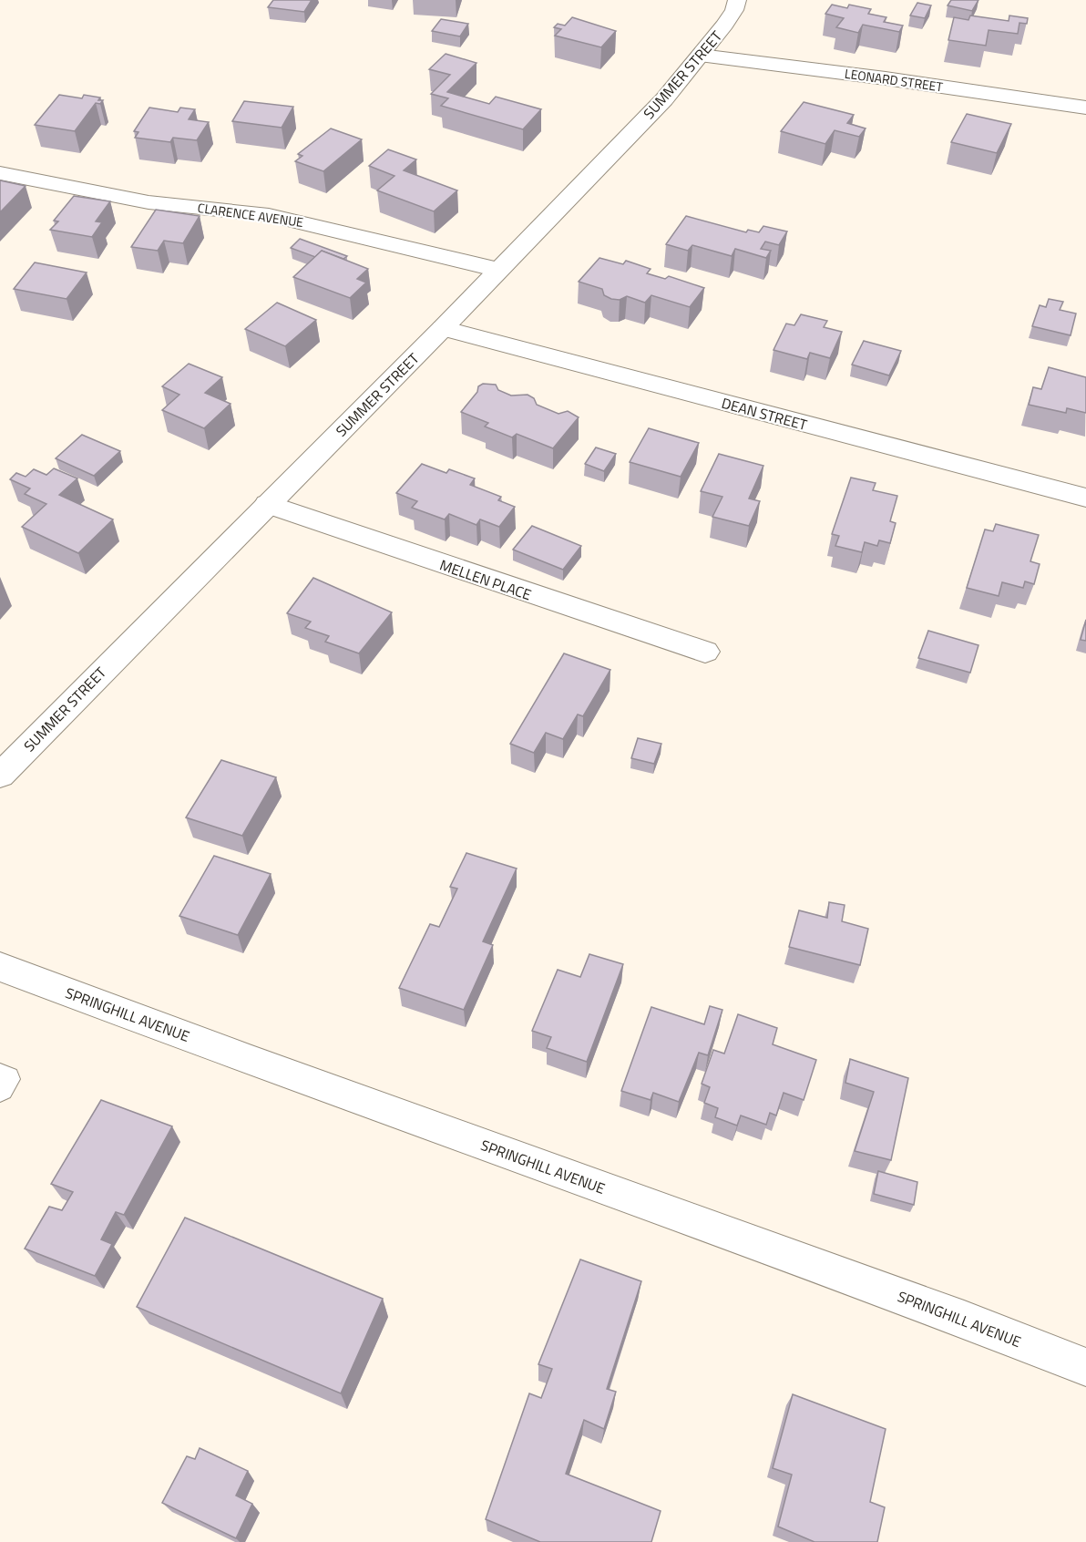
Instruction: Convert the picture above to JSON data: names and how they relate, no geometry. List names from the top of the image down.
{
  "streets": {
    "street": [
      "SUMMER STREET",
      "LEONARD STREET",
      "CLARENCE AVENUE",
      "DEAN STREET",
      "MELLEN PLACE",
      "SPRINGHILL AVENUE"
    ]
  },
  "crossings": [
    ["SUMMER STREET", "LEONARD STREET"],
    ["SUMMER STREET", "CLARENCE AVENUE"],
    ["SUMMER STREET", "DEAN STREET"],
    ["SUMMER STREET", "MELLEN PLACE"]
  ]
}
